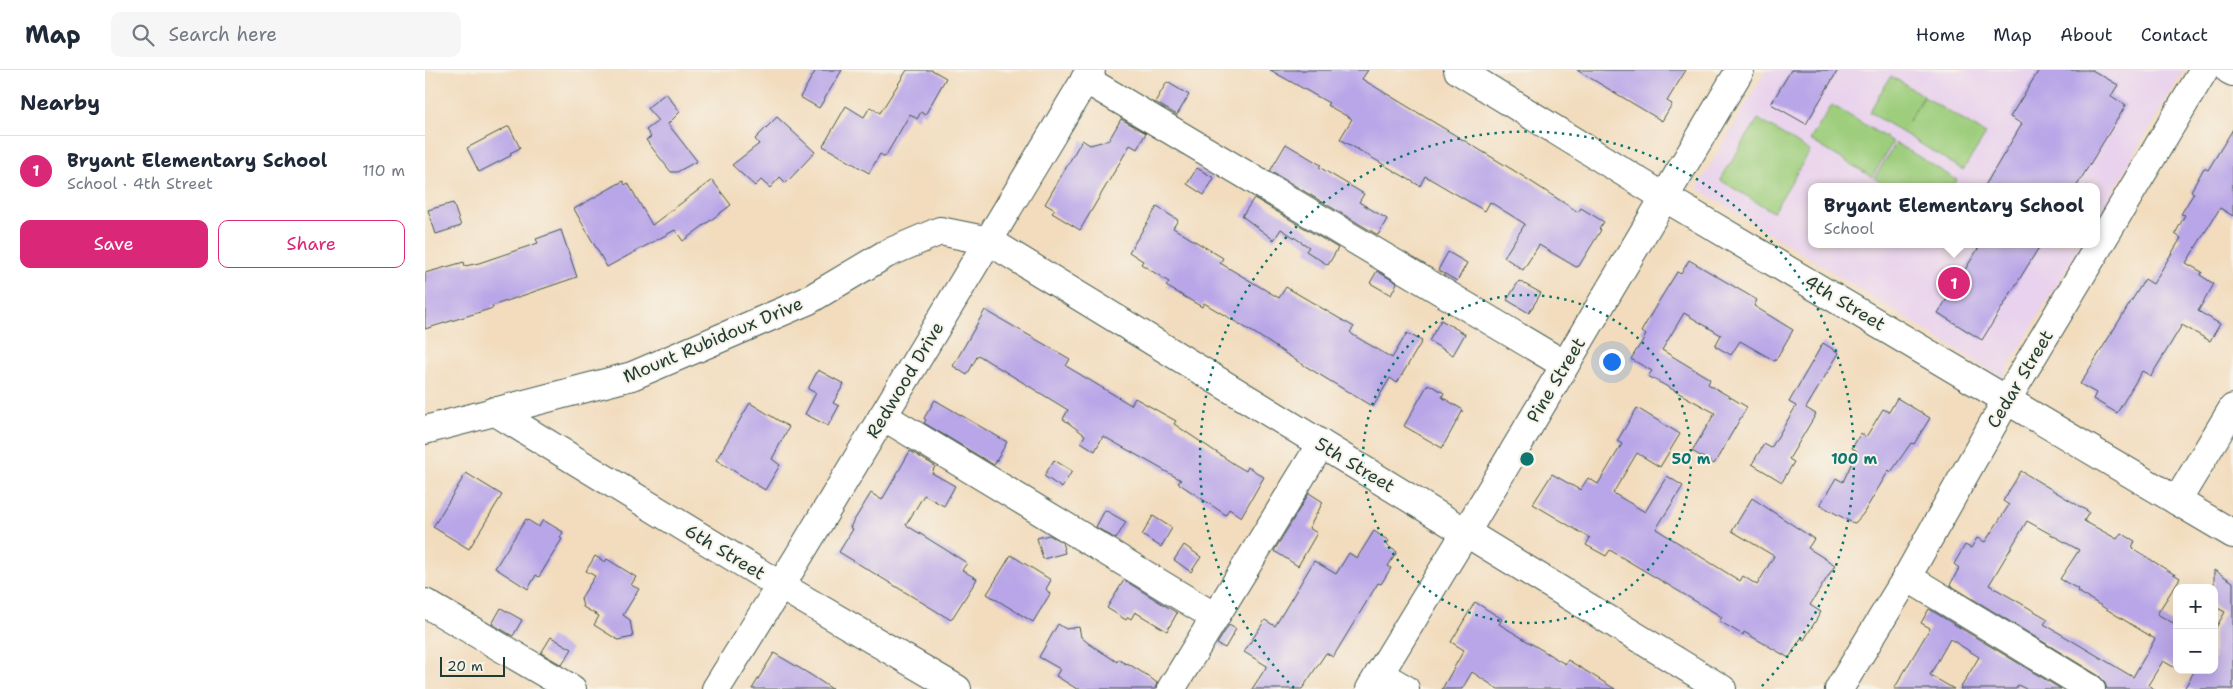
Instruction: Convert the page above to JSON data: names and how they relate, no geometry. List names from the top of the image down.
{
  "streets": {
    "street": [
      "4th Street",
      "Mount Rubidoux Drive",
      "Cedar Street",
      "Redwood Drive",
      "Pine Street",
      "5th Street",
      "6th Street"
    ]
  },
  "crossings": [
    ["4th Street", "Cedar Street"],
    ["4th Street", "Pine Street"],
    ["Mount Rubidoux Drive", "Redwood Drive"],
    ["Mount Rubidoux Drive", "5th Street"],
    ["Mount Rubidoux Drive", "6th Street"],
    ["Redwood Drive", "5th Street"],
    ["Redwood Drive", "6th Street"],
    ["Pine Street", "5th Street"]
  ],
  "scale_bar": "20 m",
  "page": {
    "header": "Map",
    "search": "Search here",
    "nav": [
      "Home",
      "Map",
      "About",
      "Contact"
    ],
    "heading": "Nearby",
    "list": [
      {
        "mark": "1",
        "name": "Bryant Elementary School",
        "note": "School · 4th Street",
        "value": "110 m"
      }
    ],
    "popup": ["Bryant Elementary School", "School"],
    "buttons": ["Save", "Share"],
    "pins": "1",
    "map_buttons": ["+", "−"],
    "scale": "20 m"
  },
  "rings": ["50 m", "100 m"]
}
